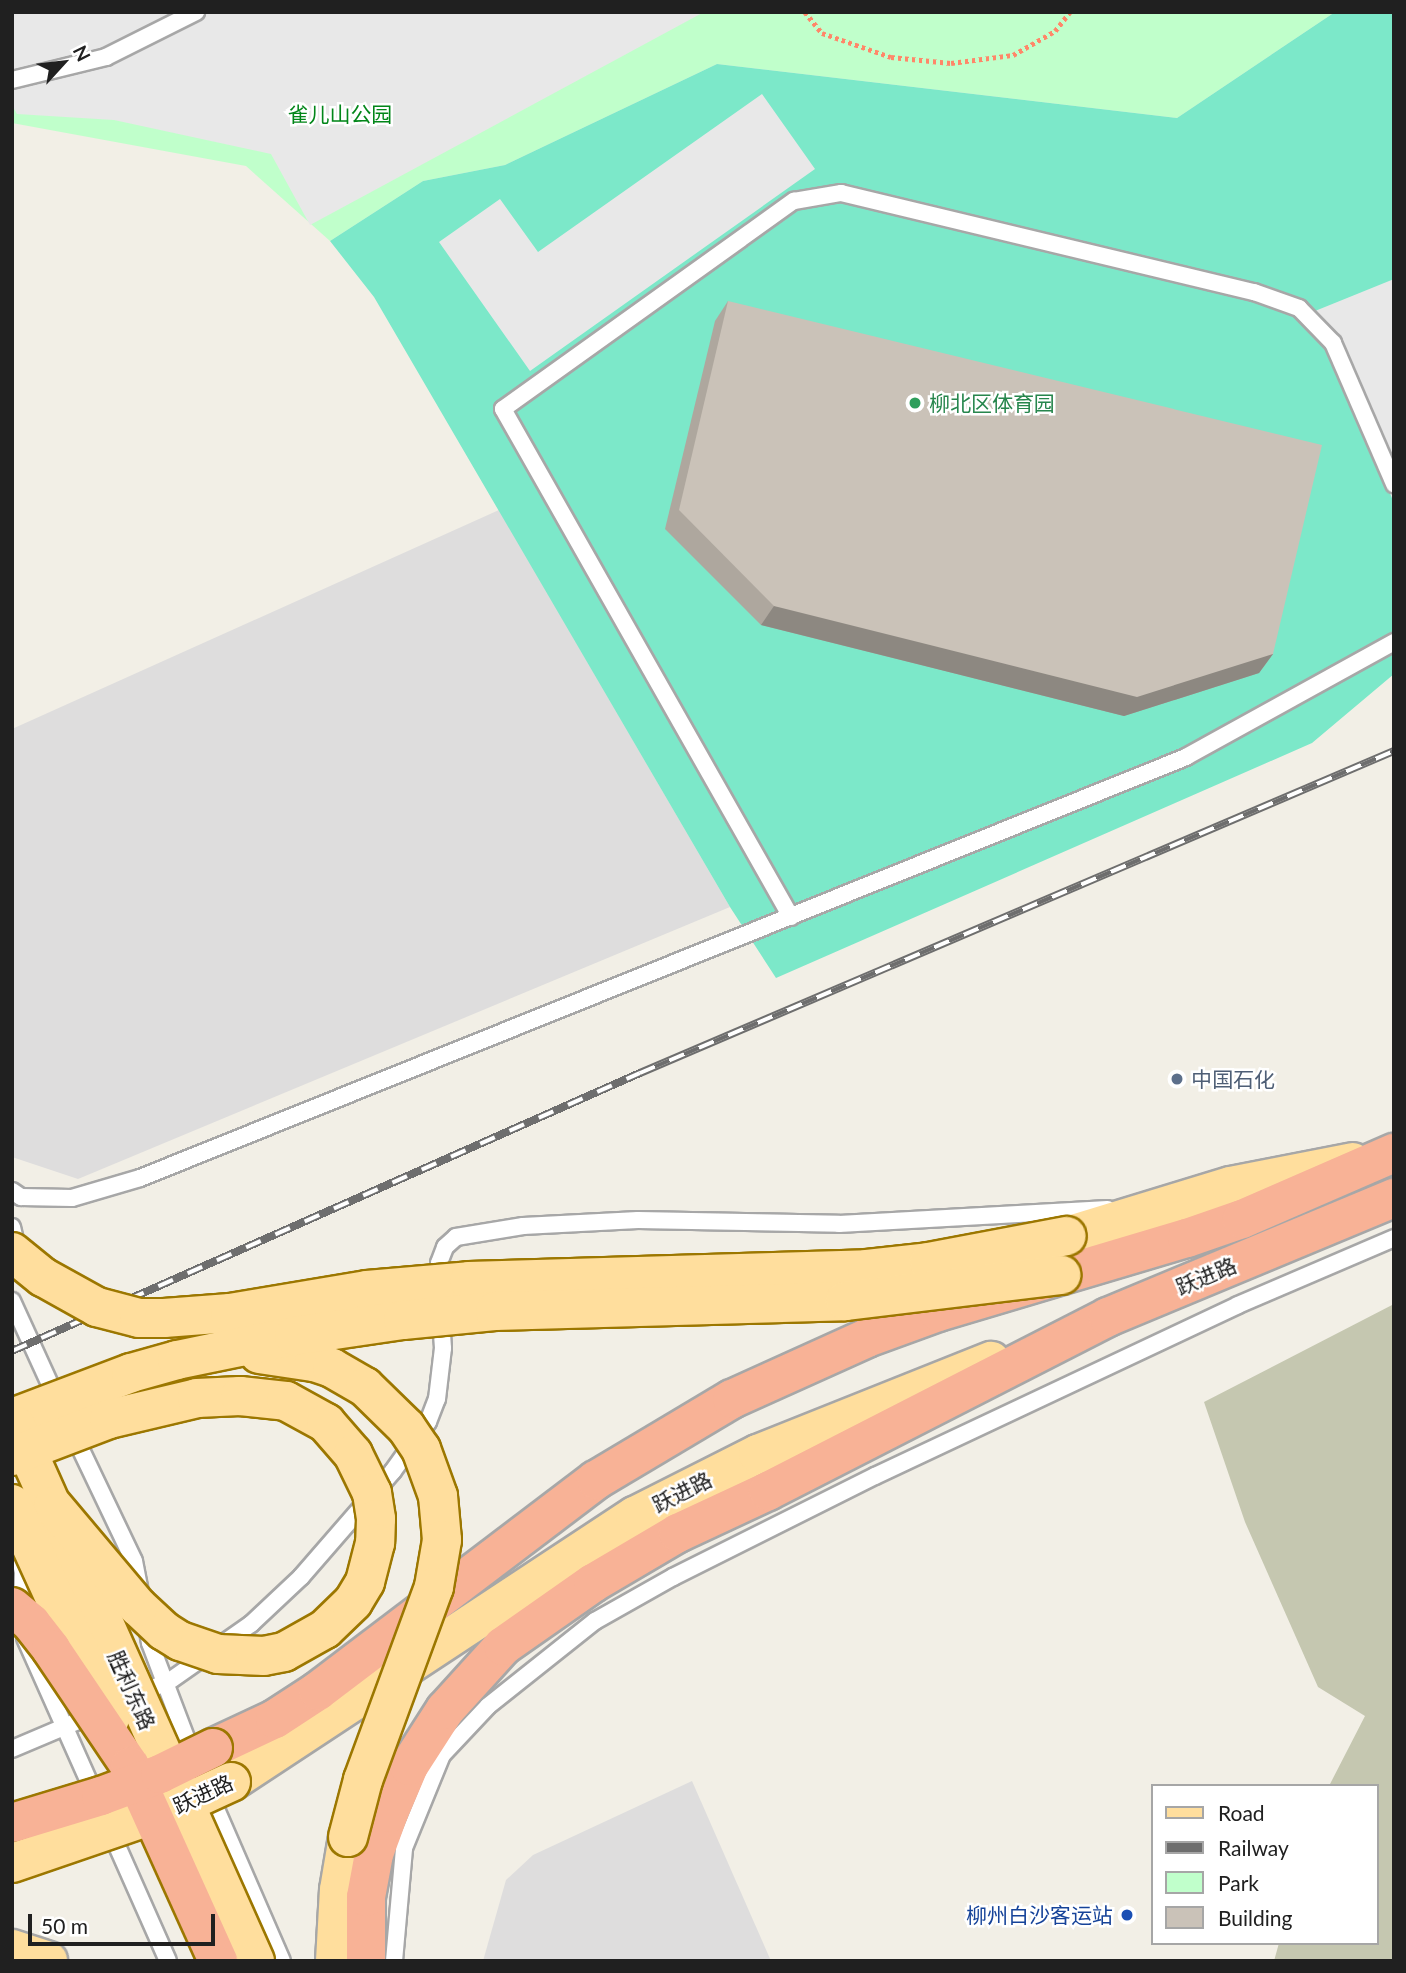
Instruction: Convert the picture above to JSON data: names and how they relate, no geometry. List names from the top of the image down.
{
  "streets": {
    "highway": ["跃进路", "胜利东路"]
  },
  "crossings": [
    ["跃进路", "胜利东路"]
  ],
  "parks": ["雀儿山公园"],
  "places": ["柳北区体育园", "中国石化", "柳州白沙客运站"],
  "legend": [
    "Road",
    "Railway",
    "Park",
    "Building"
  ],
  "scale_bar": "50 m",
  "north": "top right"
}
